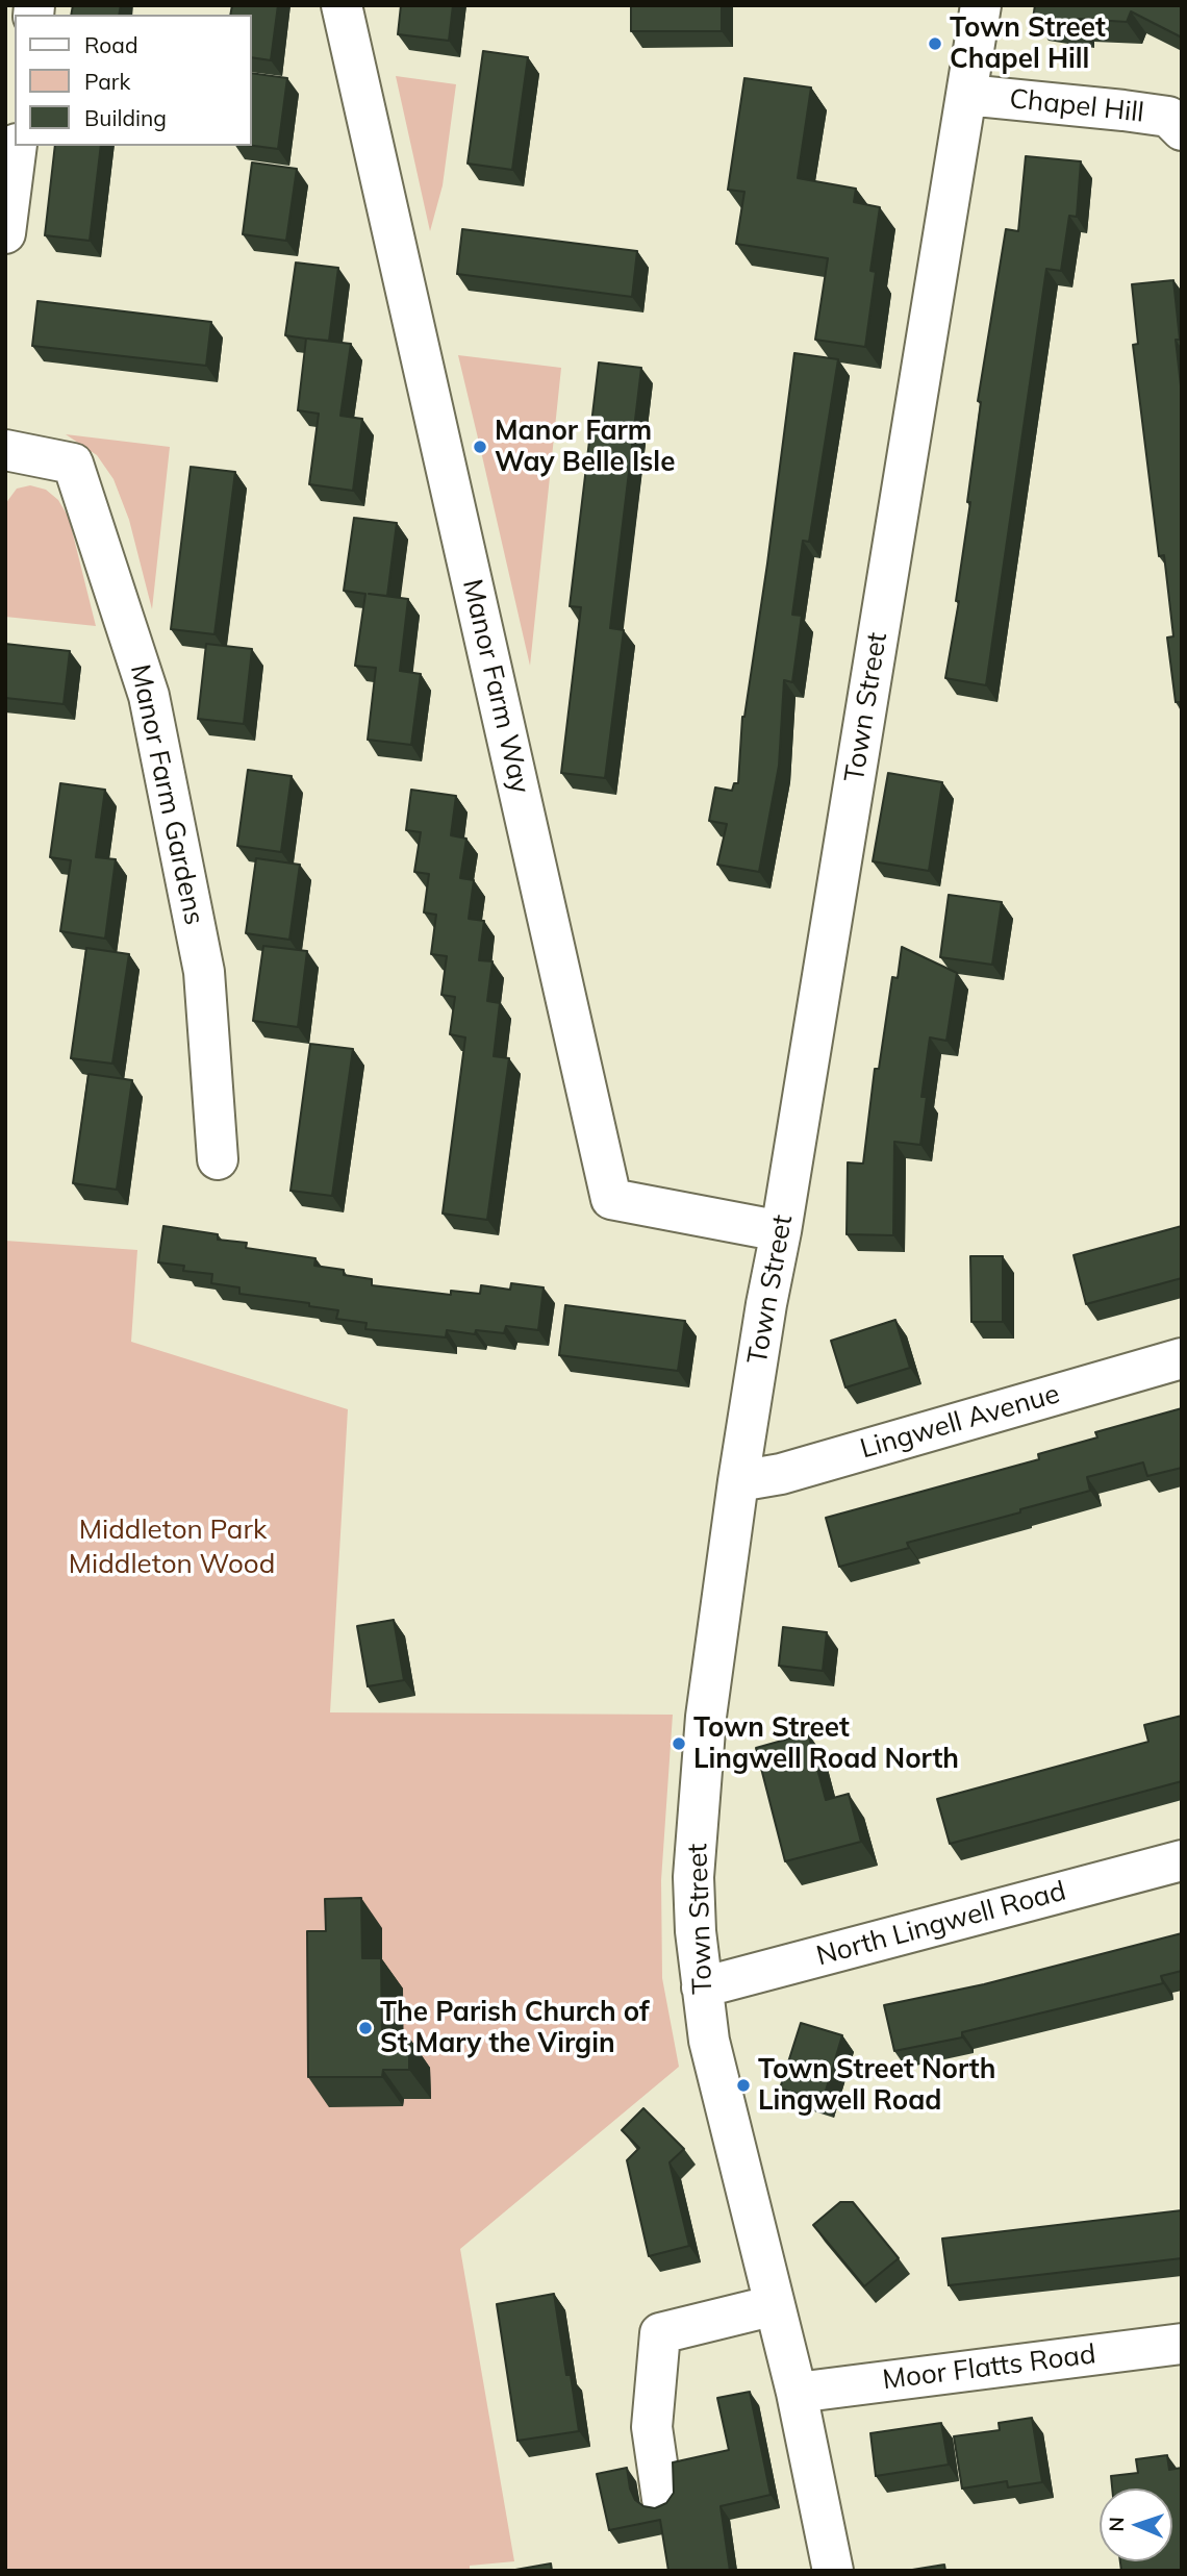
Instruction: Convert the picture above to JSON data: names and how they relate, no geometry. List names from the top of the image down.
{
  "streets": {
    "street": [
      "Chapel Hill",
      "Manor Farm Way",
      "Town Street",
      "Manor Farm Gardens",
      "Lingwell Avenue",
      "North Lingwell Road",
      "Moor Flatts Road"
    ]
  },
  "crossings": [
    ["Chapel Hill", "Town Street"],
    ["Manor Farm Way", "Town Street"],
    ["Town Street", "Lingwell Avenue"],
    ["Town Street", "North Lingwell Road"],
    ["Town Street", "Moor Flatts Road"]
  ],
  "parks": ["Middleton Park", "Middleton Wood"],
  "places": [
    "Town Street Chapel Hill",
    "Manor Farm Way Belle Isle",
    "Town Street Lingwell Road North",
    "The Parish Church of St Mary the Virgin",
    "Town Street North Lingwell Road"
  ],
  "legend": ["Road", "Park", "Building"],
  "north": "left"
}
